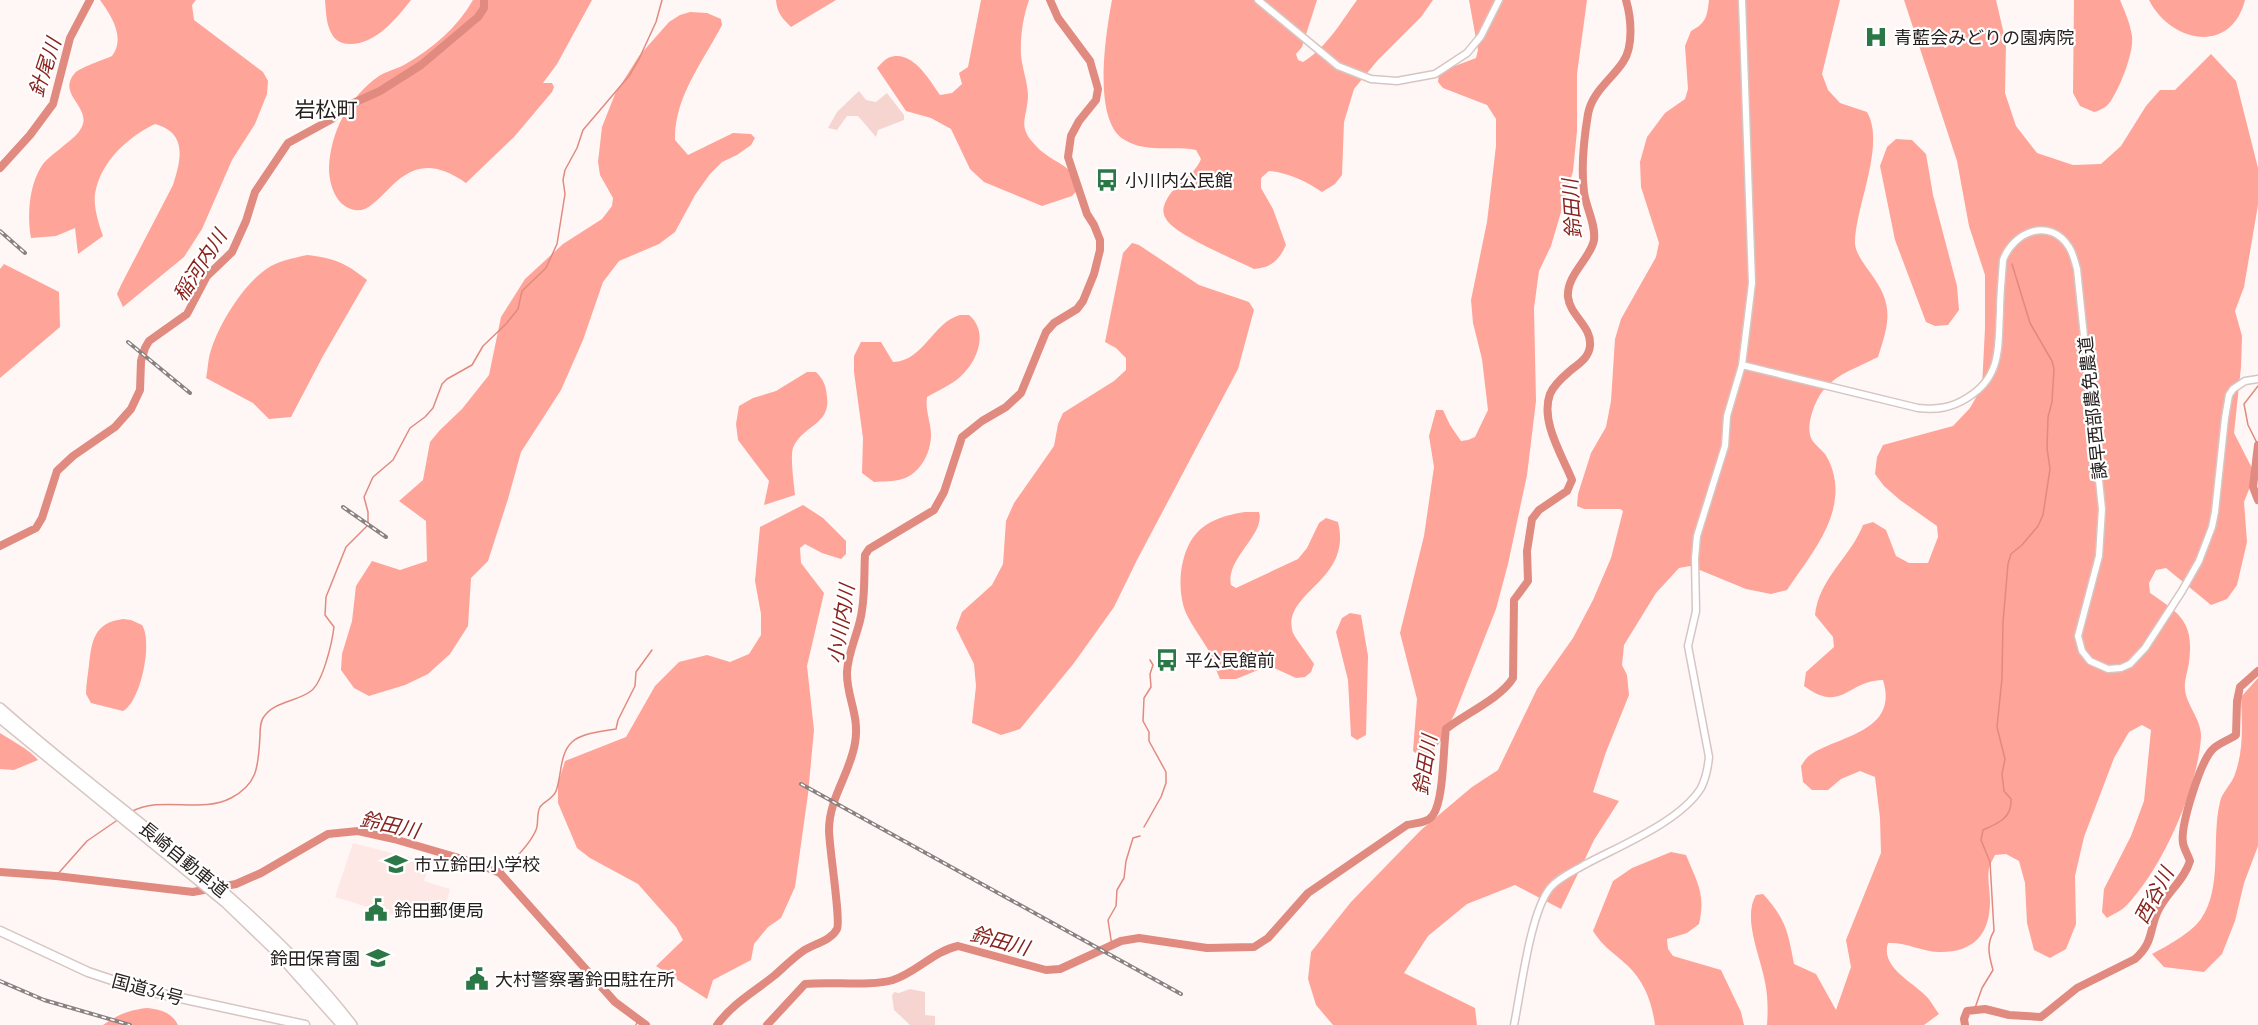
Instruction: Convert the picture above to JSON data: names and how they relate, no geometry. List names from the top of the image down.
{
  "streets": {
    "highway": ["長崎自動車道", "国道34号"],
    "street": ["諫早西部農免農道"]
  },
  "districts": ["岩松町"],
  "water": [
    "針尾川",
    "鈴田川",
    "稲河内川",
    "小川内川",
    "西谷川"
  ],
  "places": {
    "hospital": ["青藍会みどりの園病院"],
    "bus stop": ["小川内公民館", "平公民館前"],
    "school or university": ["市立鈴田小学校", "鈴田保育園"],
    "public building": ["鈴田郵便局", "大村警察署鈴田駐在所"]
  }
}
